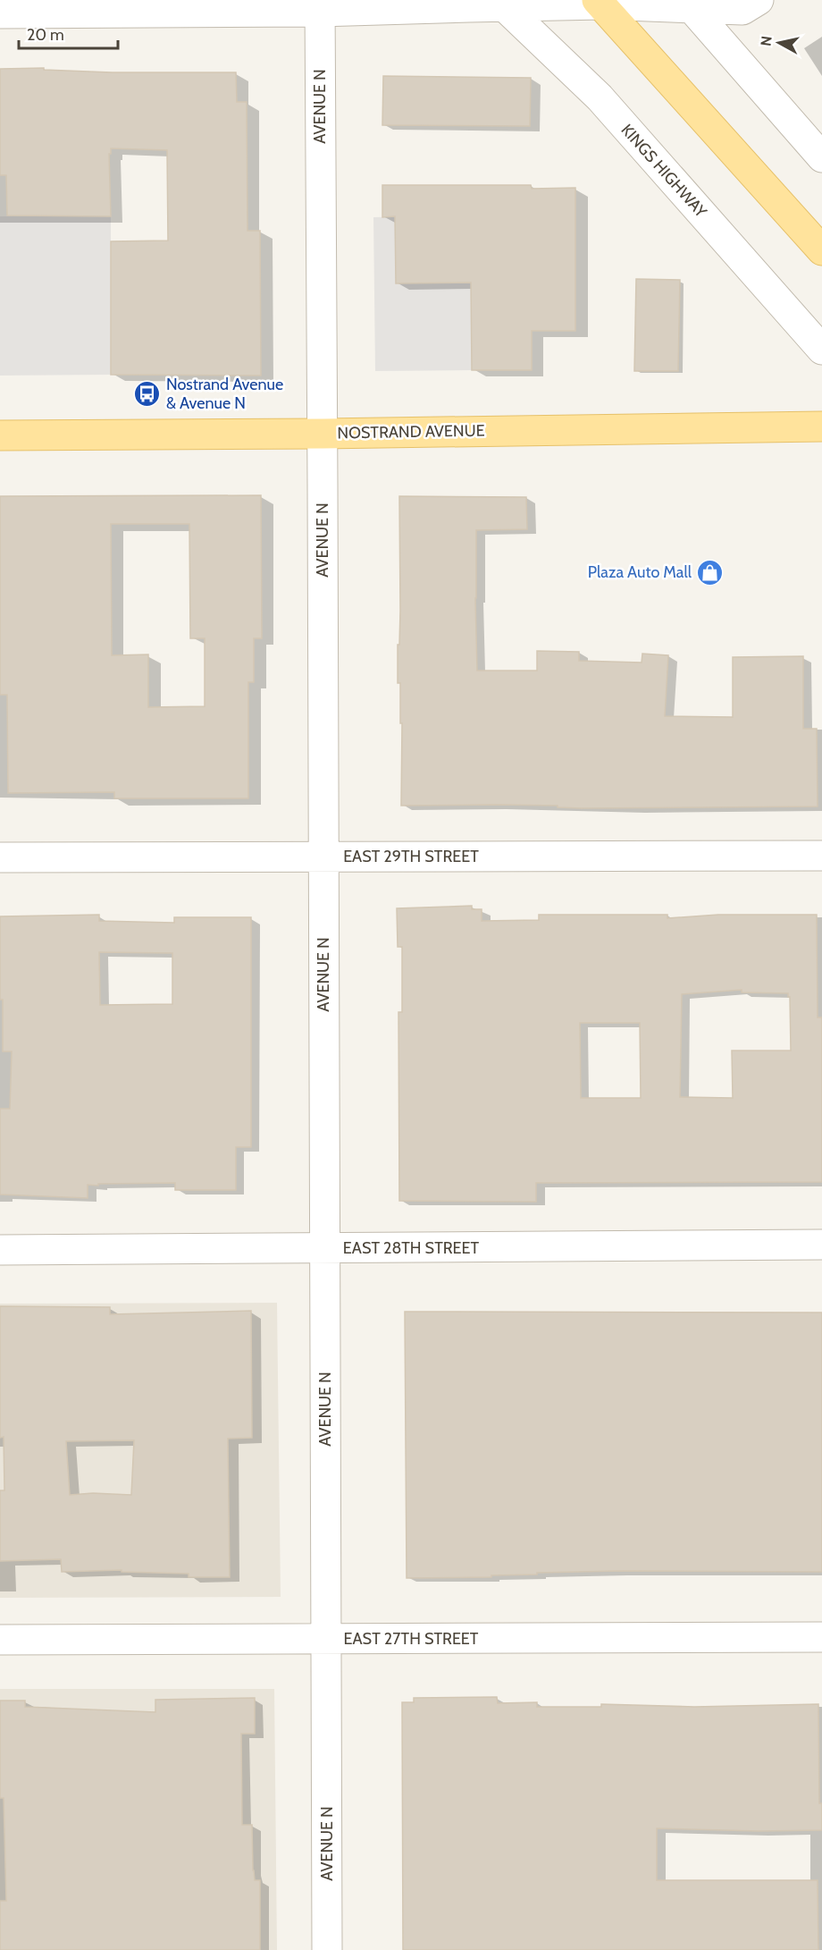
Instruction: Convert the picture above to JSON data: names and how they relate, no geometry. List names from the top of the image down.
{
  "streets": {
    "main road": ["NOSTRAND AVENUE"],
    "street": [
      "AVENUE N",
      "KINGS HIGHWAY",
      "EAST 29TH STREET",
      "EAST 28TH STREET",
      "EAST 27TH STREET"
    ]
  },
  "crossings": [
    ["AVENUE N", "NOSTRAND AVENUE"],
    ["AVENUE N", "EAST 29TH STREET"],
    ["AVENUE N", "EAST 28TH STREET"],
    ["AVENUE N", "EAST 27TH STREET"]
  ],
  "places": {
    "bus stop": ["Nostrand Avenue & Avenue N"],
    "shop": ["Plaza Auto Mall"]
  },
  "scale_bar": "20 m",
  "north": "left"
}
